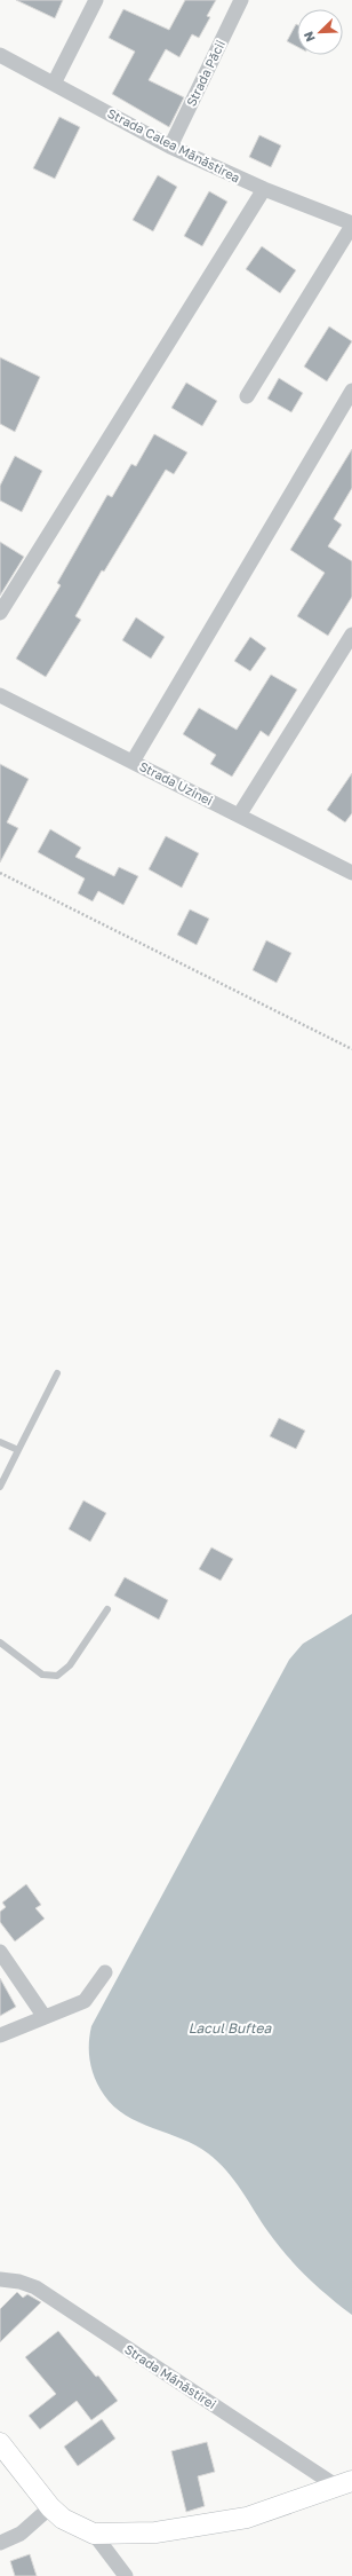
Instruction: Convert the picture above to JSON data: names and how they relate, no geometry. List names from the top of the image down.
{
  "streets": {
    "street": [
      "Strada Păcii",
      "Strada Calea Mănăstirea",
      "Strada Uzinei",
      "Strada Mănăstirei"
    ]
  },
  "crossings": [
    ["Strada Păcii", "Strada Calea Mănăstirea"]
  ],
  "water": ["Lacul Buftea"],
  "north": "bottom left"
}
